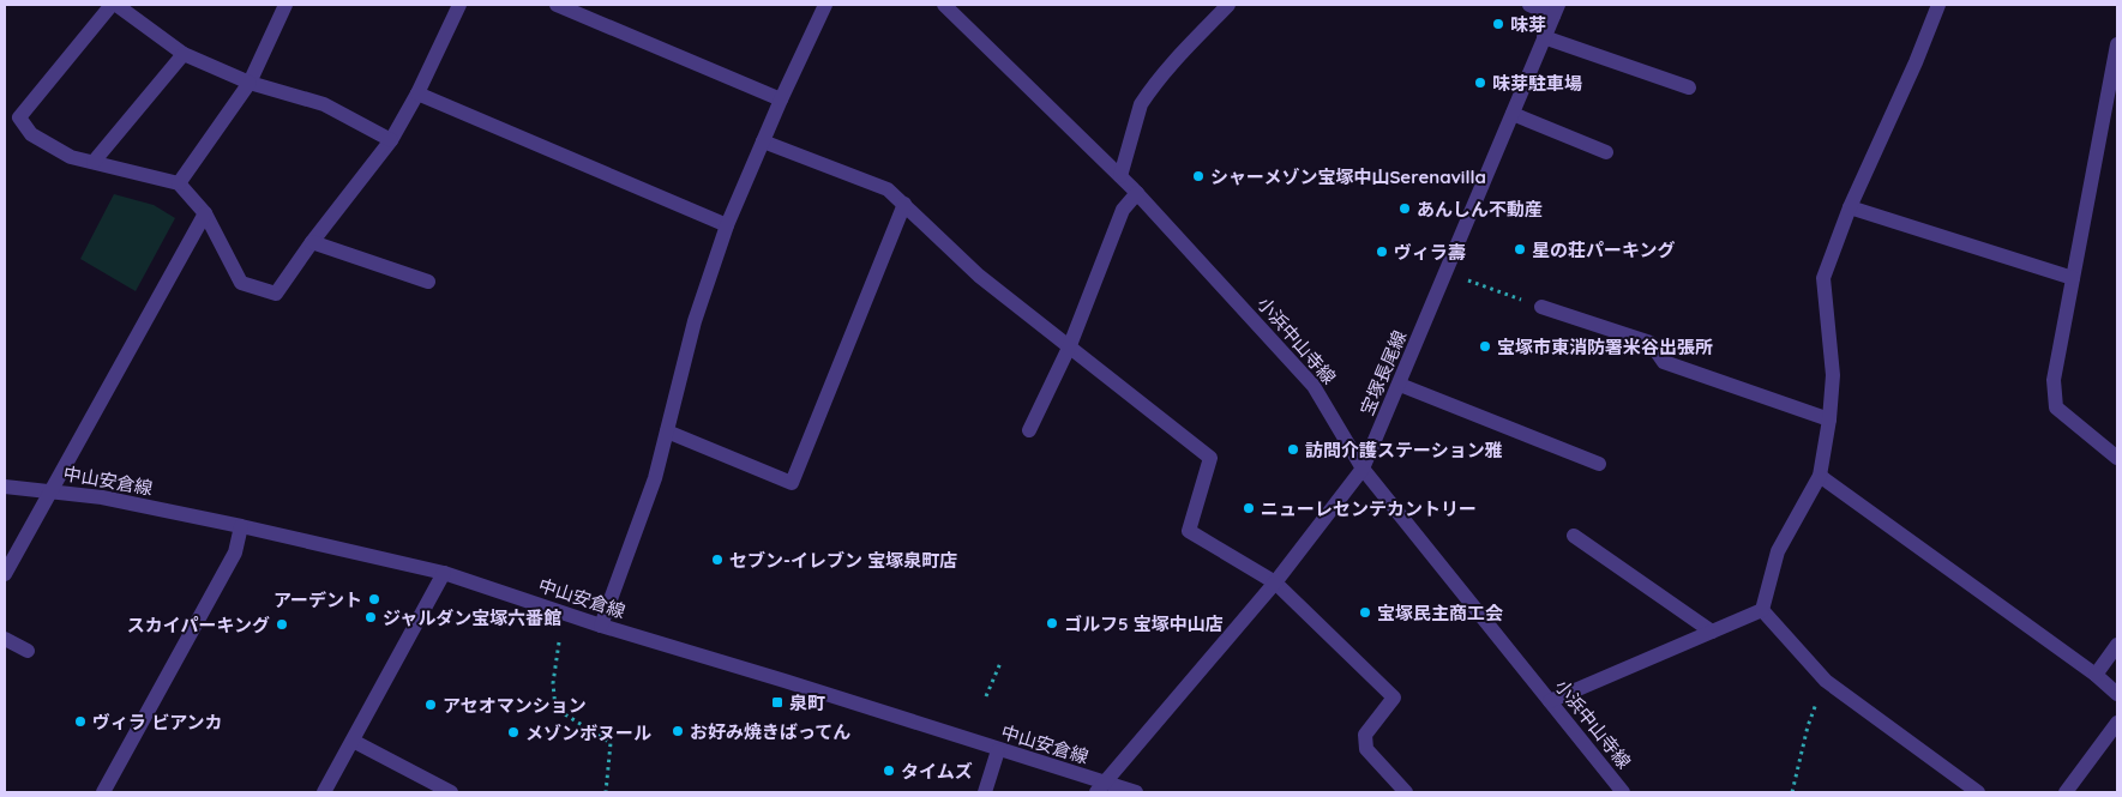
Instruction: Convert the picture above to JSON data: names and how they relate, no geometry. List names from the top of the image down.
{
  "streets": {
    "street": ["小浜中山寺線", "宝塚長尾線", "中山安倉線"]
  },
  "crossings": [
    ["小浜中山寺線", "宝塚長尾線"],
    ["宝塚長尾線", "中山安倉線"]
  ],
  "places": {
    "other": [
      "味芽",
      "味芽駐車場",
      "シャーメゾン宝塚中山Serenavilla",
      "あんしん不動産",
      "星の荘パーキング",
      "ヴィラ壽",
      "宝塚市東消防署米谷出張所",
      "訪問介護ステーション雅",
      "ニューレセンテカントリー",
      "セブン-イレブン 宝塚泉町店",
      "アーデント",
      "宝塚民主商工会",
      "ジャルダン宝塚六番館",
      "ゴルフ5 宝塚中山店",
      "スカイパーキング",
      "アセオマンション",
      "ヴィラ ビアンカ",
      "お好み焼きばってん",
      "メゾンボヌール",
      "タイムズ"
    ],
    "transit": ["泉町"]
  }
}
